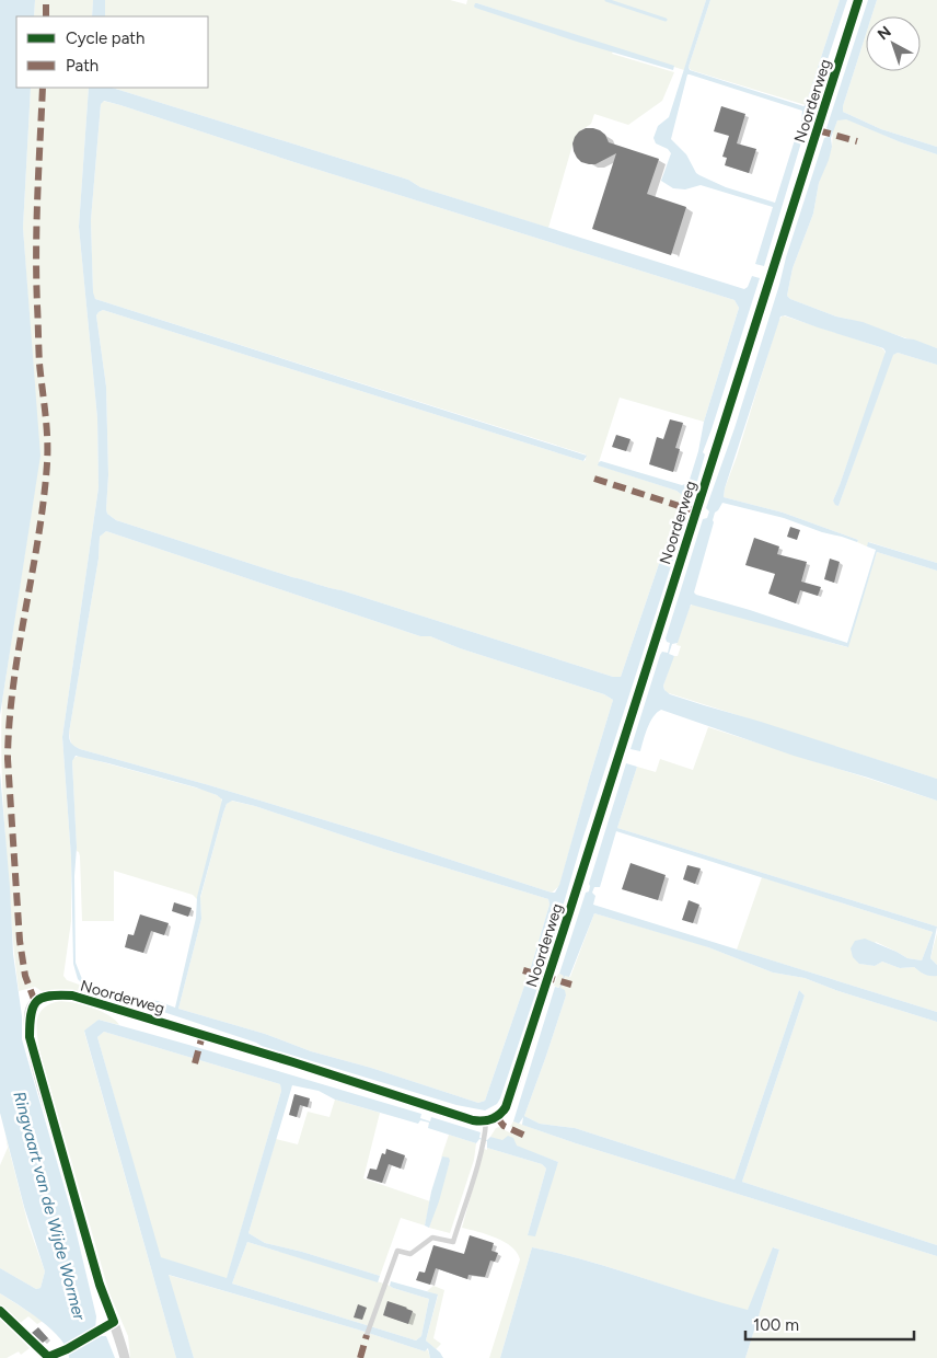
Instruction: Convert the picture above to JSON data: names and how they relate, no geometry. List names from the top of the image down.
{
  "streets": {
    "street": ["Noorderweg"]
  },
  "water": ["Ringvaart van de Wijde Wormer"],
  "legend": ["Cycle path", "Path"],
  "scale_bar": "100 m",
  "north": "top left"
}
